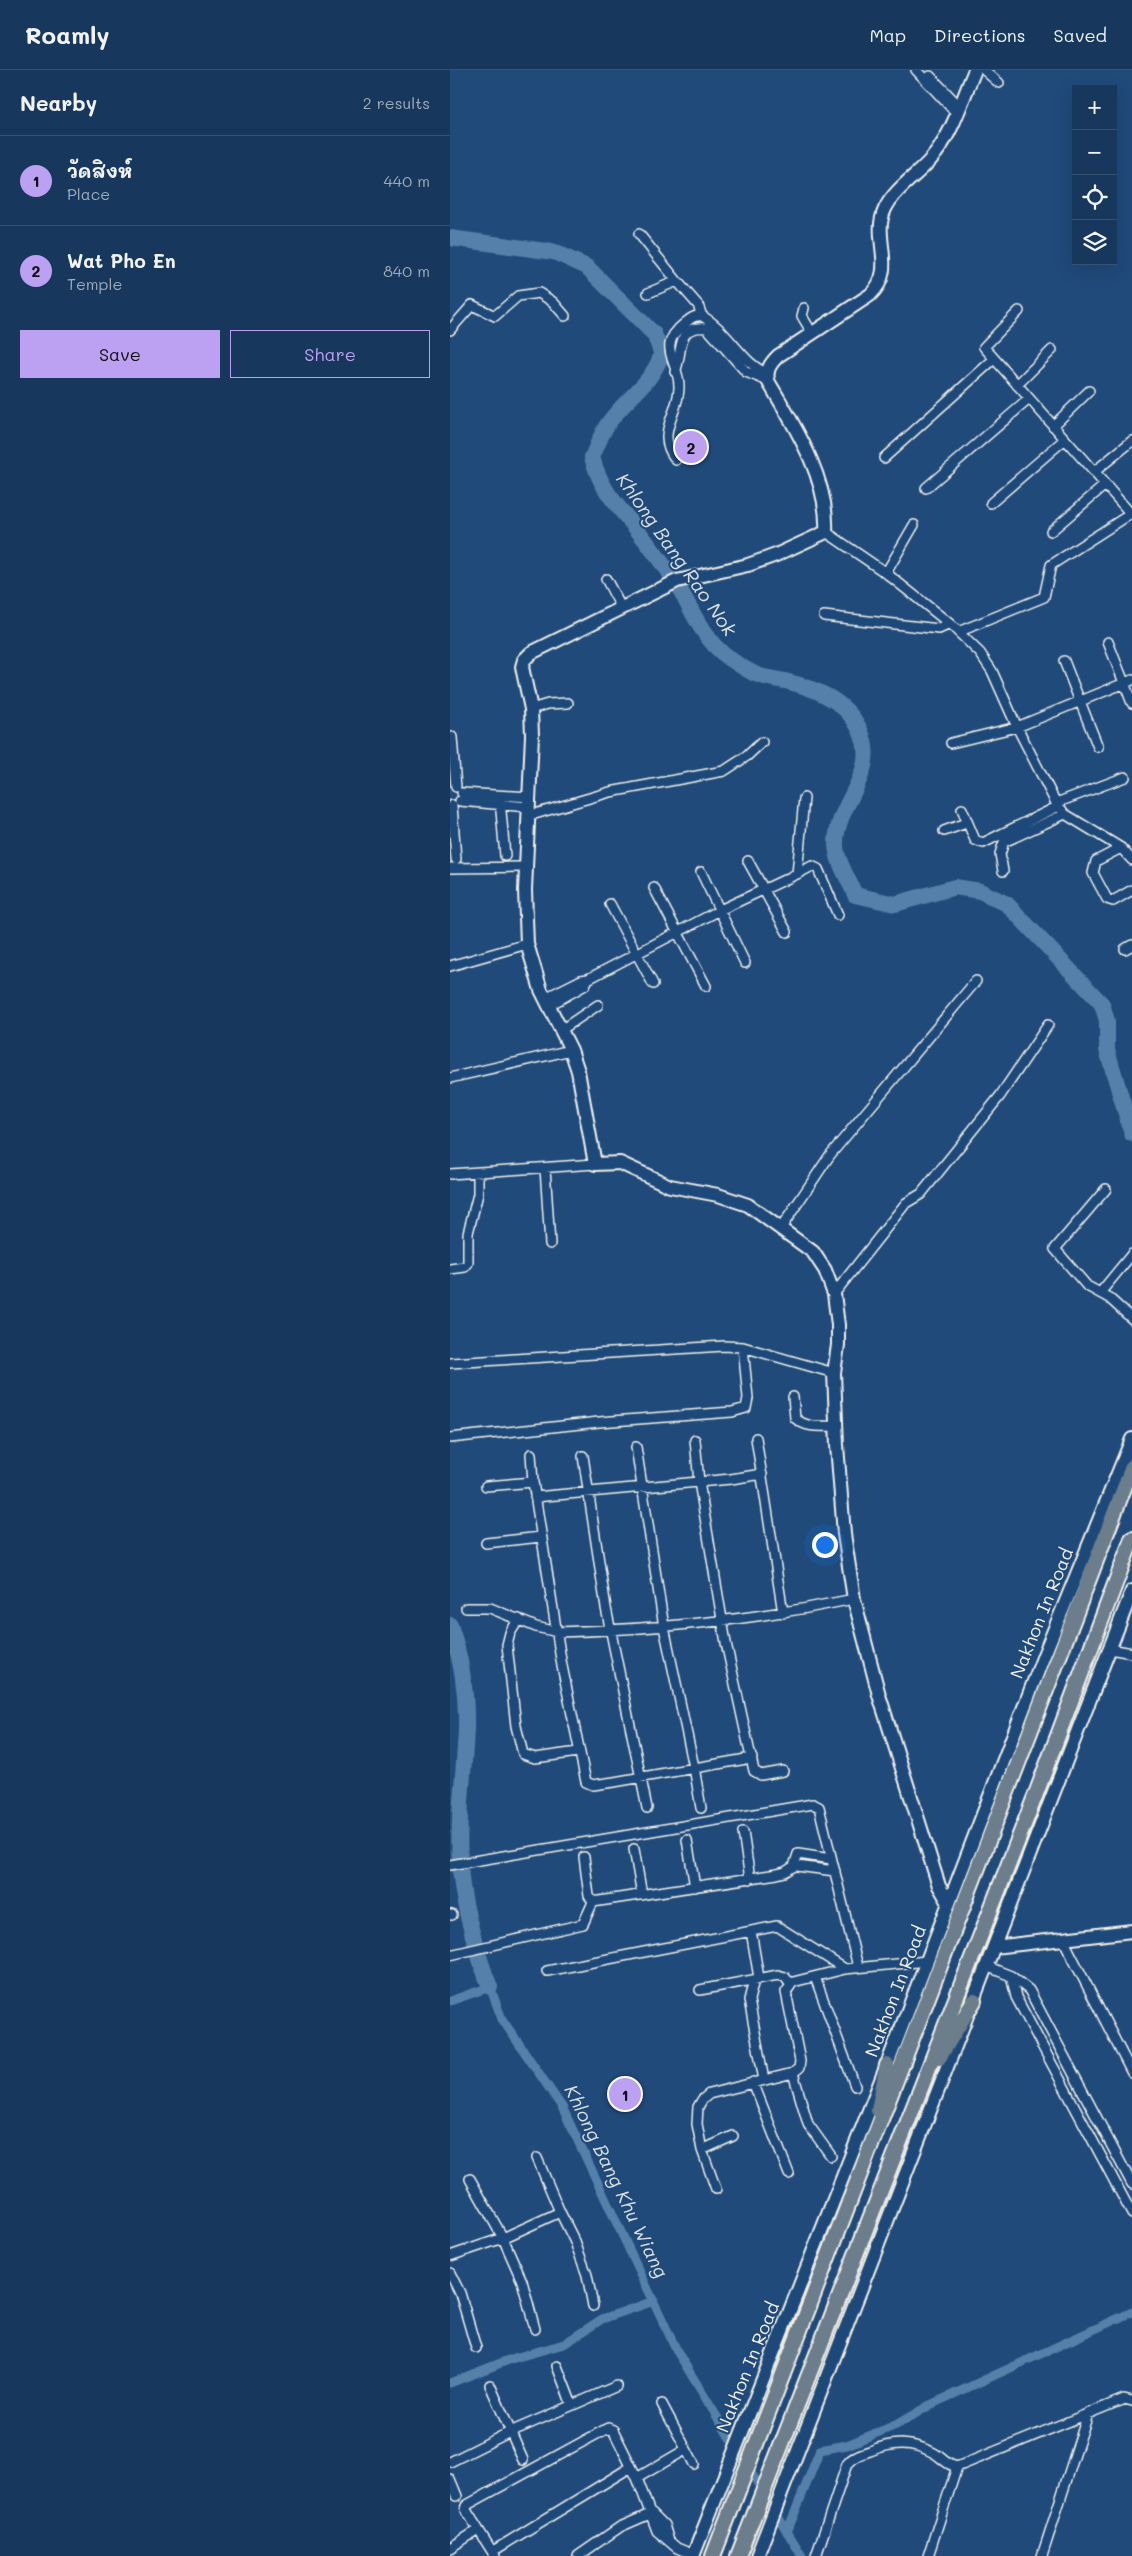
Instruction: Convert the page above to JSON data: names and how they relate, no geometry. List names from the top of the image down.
{
  "streets": {
    "main road": ["Nakhon In Road"]
  },
  "water": ["Khlong Bang Rao Nok", "Khlong Bang Khu Wiang"],
  "page": {
    "header": "Roamly",
    "nav": ["Map", "Directions", "Saved"],
    "heading": ["Nearby", "2 results"],
    "map_buttons": ["+", "−"],
    "list": [
      {
        "mark": "1",
        "name": "วัดสิงห์",
        "note": "Place",
        "value": "440 m"
      },
      {
        "mark": "2",
        "name": "Wat Pho En",
        "note": "Temple",
        "value": "840 m"
      }
    ],
    "buttons": ["Save", "Share"],
    "pins": ["2", "1"]
  }
}
